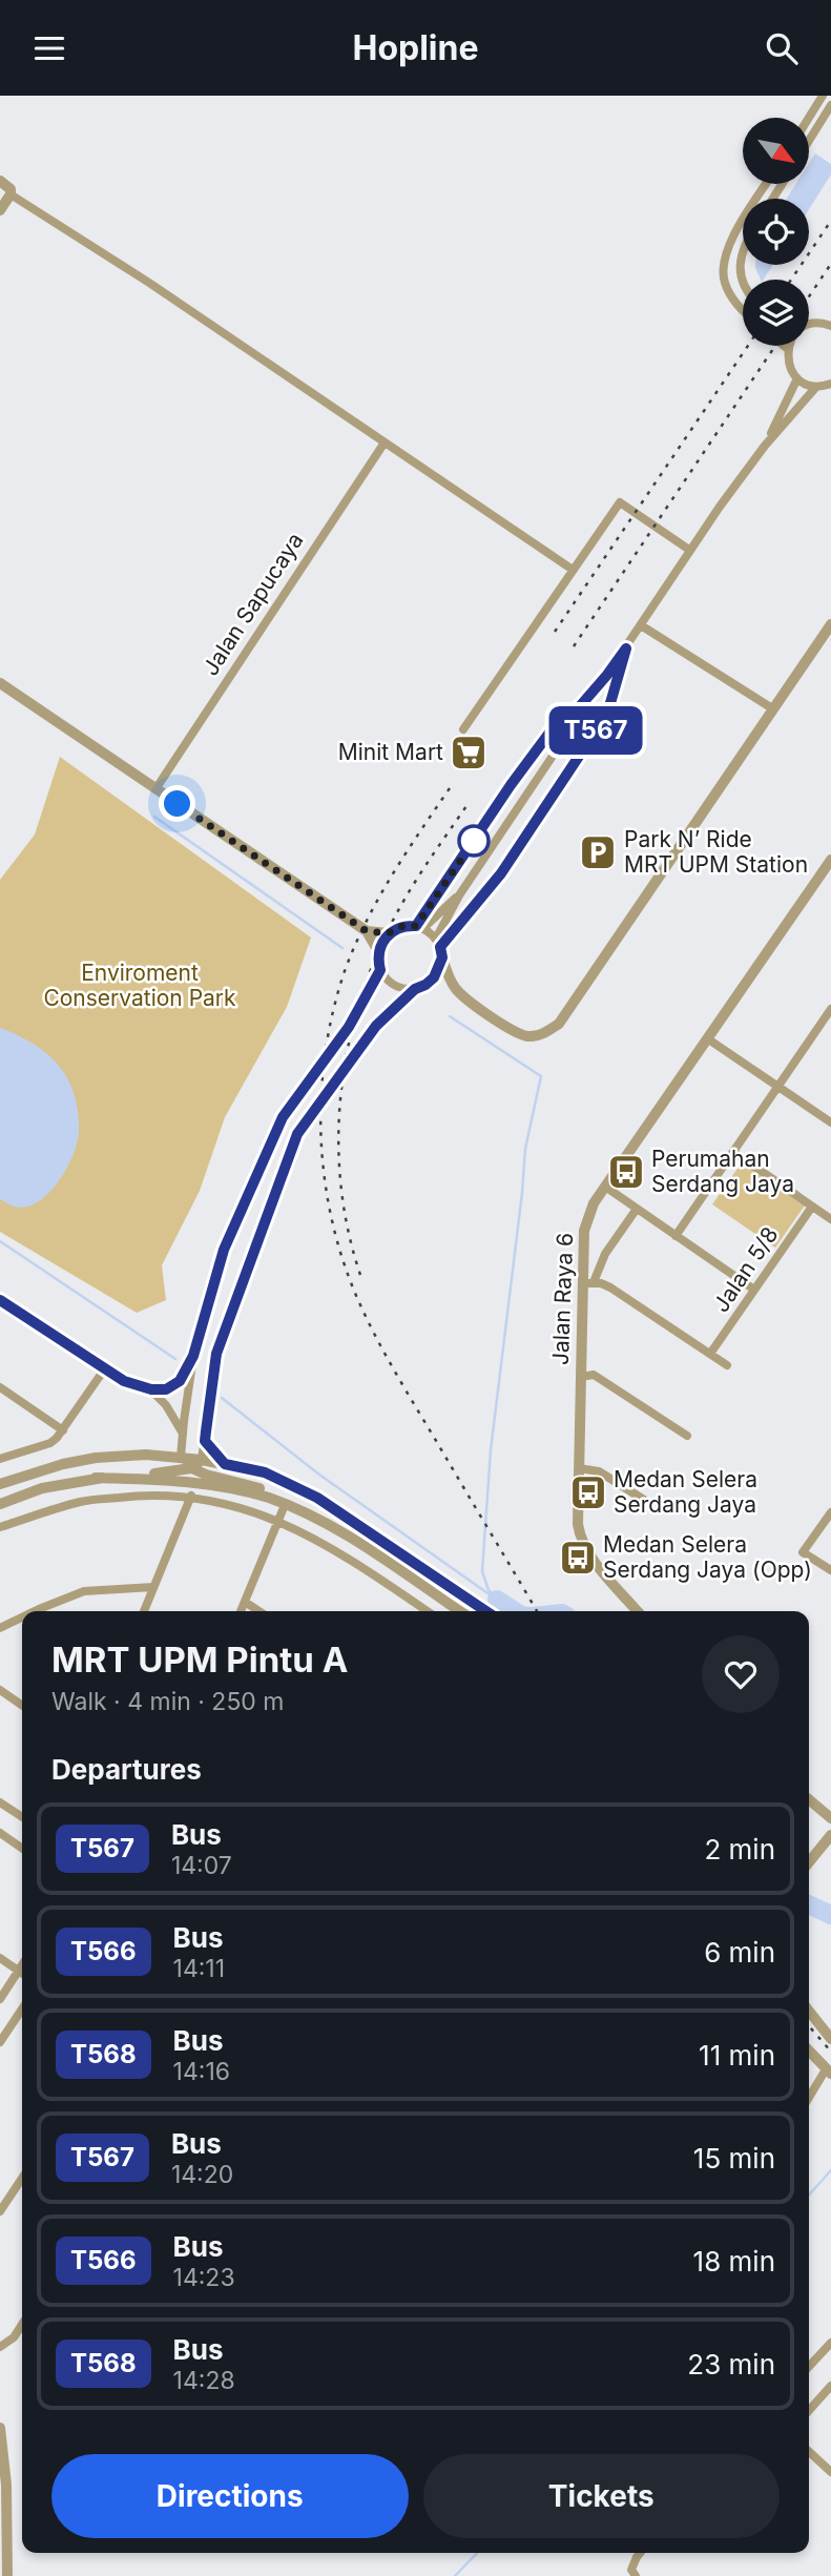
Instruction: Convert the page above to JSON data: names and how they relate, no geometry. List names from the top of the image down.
{
  "streets": {
    "street": ["Jalan Sapucaya", "Jalan 5/8", "Jalan Raya 6"]
  },
  "parks": ["Enviroment Conservation Park"],
  "places": {
    "supermarket": ["Minit Mart"],
    "parking": ["Park N’ Ride MRT UPM Station"],
    "bus stop": ["Perumahan Serdang Jaya", "Medan Selera Serdang Jaya", "Medan Selera Serdang Jaya (Opp)"]
  },
  "lines": ["bus line T567"],
  "north": "bottom right",
  "page": {
    "header": "Hopline",
    "on_map": "T567",
    "heading": [
      ["MRT UPM Pintu A", "Walk · 4 min · 250 m"],
      "Departures"
    ],
    "list": [
      {
        "mark": "T567",
        "name": "Bus",
        "note": "14:07",
        "value": "2 min"
      },
      {
        "mark": "T566",
        "name": "Bus",
        "note": "14:11",
        "value": "6 min"
      },
      {
        "mark": "T568",
        "name": "Bus",
        "note": "14:16",
        "value": "11 min"
      },
      {
        "mark": "T567",
        "name": "Bus",
        "note": "14:20",
        "value": "15 min"
      },
      {
        "mark": "T566",
        "name": "Bus",
        "note": "14:23",
        "value": "18 min"
      },
      {
        "mark": "T568",
        "name": "Bus",
        "note": "14:28",
        "value": "23 min"
      }
    ],
    "buttons": ["Directions", "Tickets"]
  }
}
